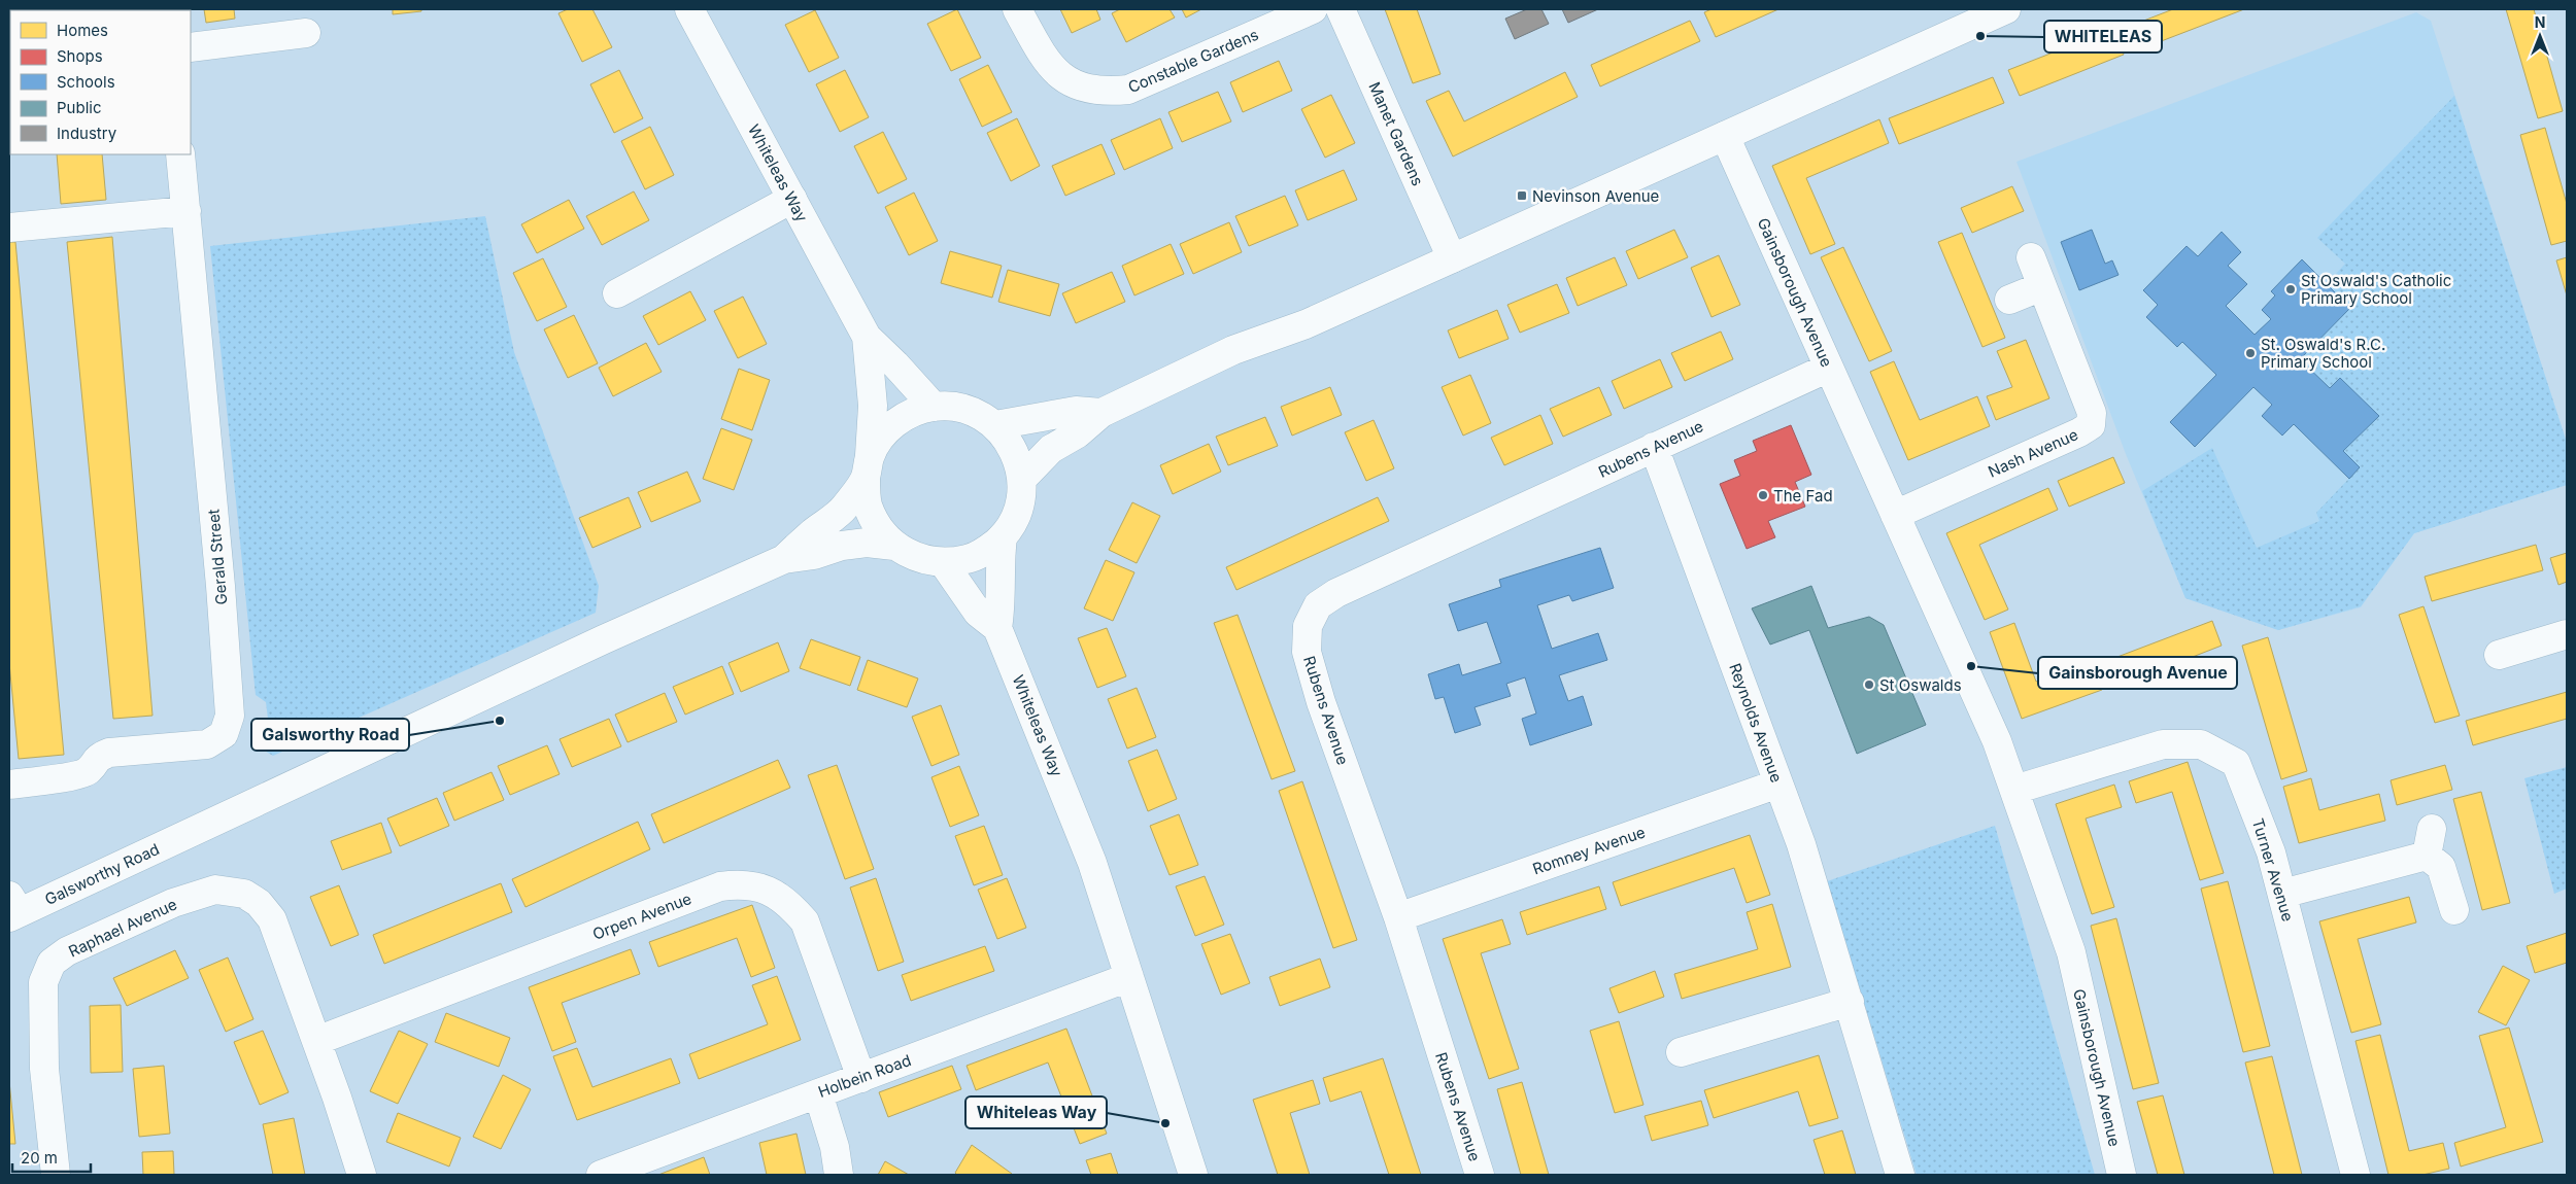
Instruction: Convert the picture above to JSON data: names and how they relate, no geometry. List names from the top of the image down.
{
  "streets": {
    "street": [
      "Constable Gardens",
      "Manet Gardens",
      "Whiteleas Way",
      "Gainsborough Avenue",
      "Rubens Avenue",
      "Nash Avenue",
      "Gerald Street",
      "Reynolds Avenue",
      "Romney Avenue",
      "Turner Avenue",
      "Galsworthy Road",
      "Orpen Avenue",
      "Raphael Avenue",
      "Holbein Road"
    ]
  },
  "crossings": [
    ["Whiteleas Way", "Galsworthy Road"],
    ["Whiteleas Way", "Holbein Road"],
    ["Gainsborough Avenue", "Rubens Avenue"],
    ["Gainsborough Avenue", "Nash Avenue"],
    ["Gainsborough Avenue", "Turner Avenue"],
    ["Rubens Avenue", "Reynolds Avenue"],
    ["Rubens Avenue", "Romney Avenue"],
    ["Reynolds Avenue", "Romney Avenue"],
    ["Orpen Avenue", "Raphael Avenue"],
    ["Orpen Avenue", "Holbein Road"]
  ],
  "places": {
    "other": [
      "WHITELEAS",
      "St Oswald's Catholic Primary School",
      "St. Oswald's R.C. Primary School",
      "The Fad",
      "Gainsborough Avenue",
      "St Oswalds",
      "Galsworthy Road",
      "Whiteleas Way"
    ],
    "transit": ["Nevinson Avenue"]
  },
  "legend": [
    "Homes",
    "Shops",
    "Schools",
    "Public",
    "Industry"
  ],
  "scale_bar": "20 m",
  "north": "top"
}
